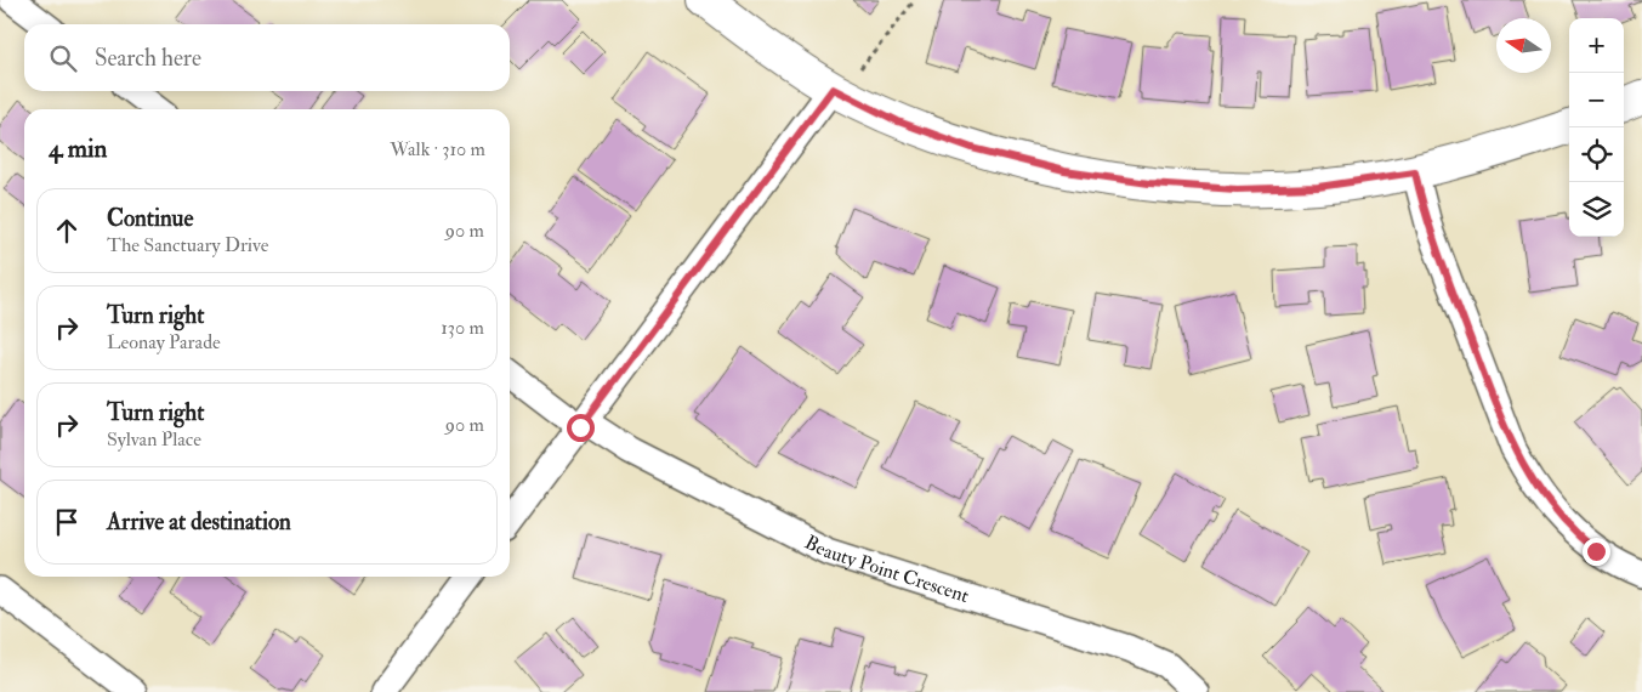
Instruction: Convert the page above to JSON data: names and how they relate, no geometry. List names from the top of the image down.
{
  "streets": {
    "street": ["Beauty Point Crescent"]
  },
  "north": "left",
  "page": {
    "map_buttons": ["+", "−"],
    "search": "Search here",
    "heading": ["4 min", "Walk · 310 m"],
    "list": [
      ["Continue", "The Sanctuary Drive", "90 m"],
      ["Turn right", "Leonay Parade", "130 m"],
      ["Turn right", "Sylvan Place", "90 m"],
      "Arrive at destination"
    ]
  }
}
